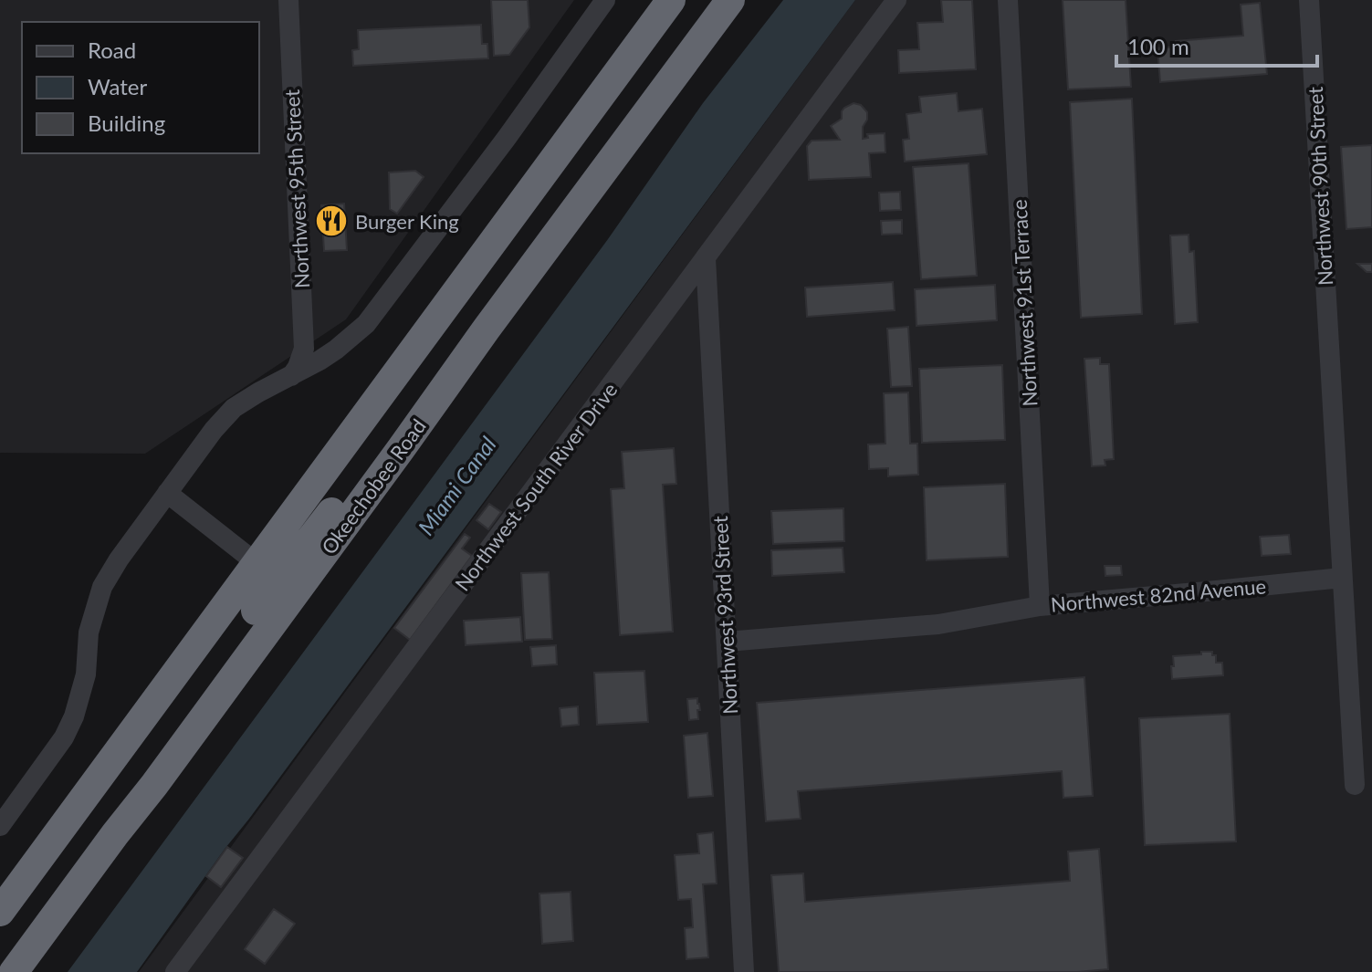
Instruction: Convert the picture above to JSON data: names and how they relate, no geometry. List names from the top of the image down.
{
  "streets": {
    "highway": ["Okeechobee Road"],
    "street": [
      "Northwest 90th Street",
      "Northwest 95th Street",
      "Northwest 91st Terrace",
      "Northwest South River Drive",
      "Northwest 82nd Avenue",
      "Northwest 93rd Street"
    ]
  },
  "crossings": [
    ["Northwest 90th Street", "Northwest 82nd Avenue"],
    ["Northwest 91st Terrace", "Northwest 82nd Avenue"],
    ["Northwest South River Drive", "Northwest 93rd Street"],
    ["Northwest 82nd Avenue", "Northwest 93rd Street"]
  ],
  "water": ["Miami Canal"],
  "places": {
    "restaurant": ["Burger King"]
  },
  "legend": ["Road", "Water", "Building"],
  "scale_bar": "100 m"
}
